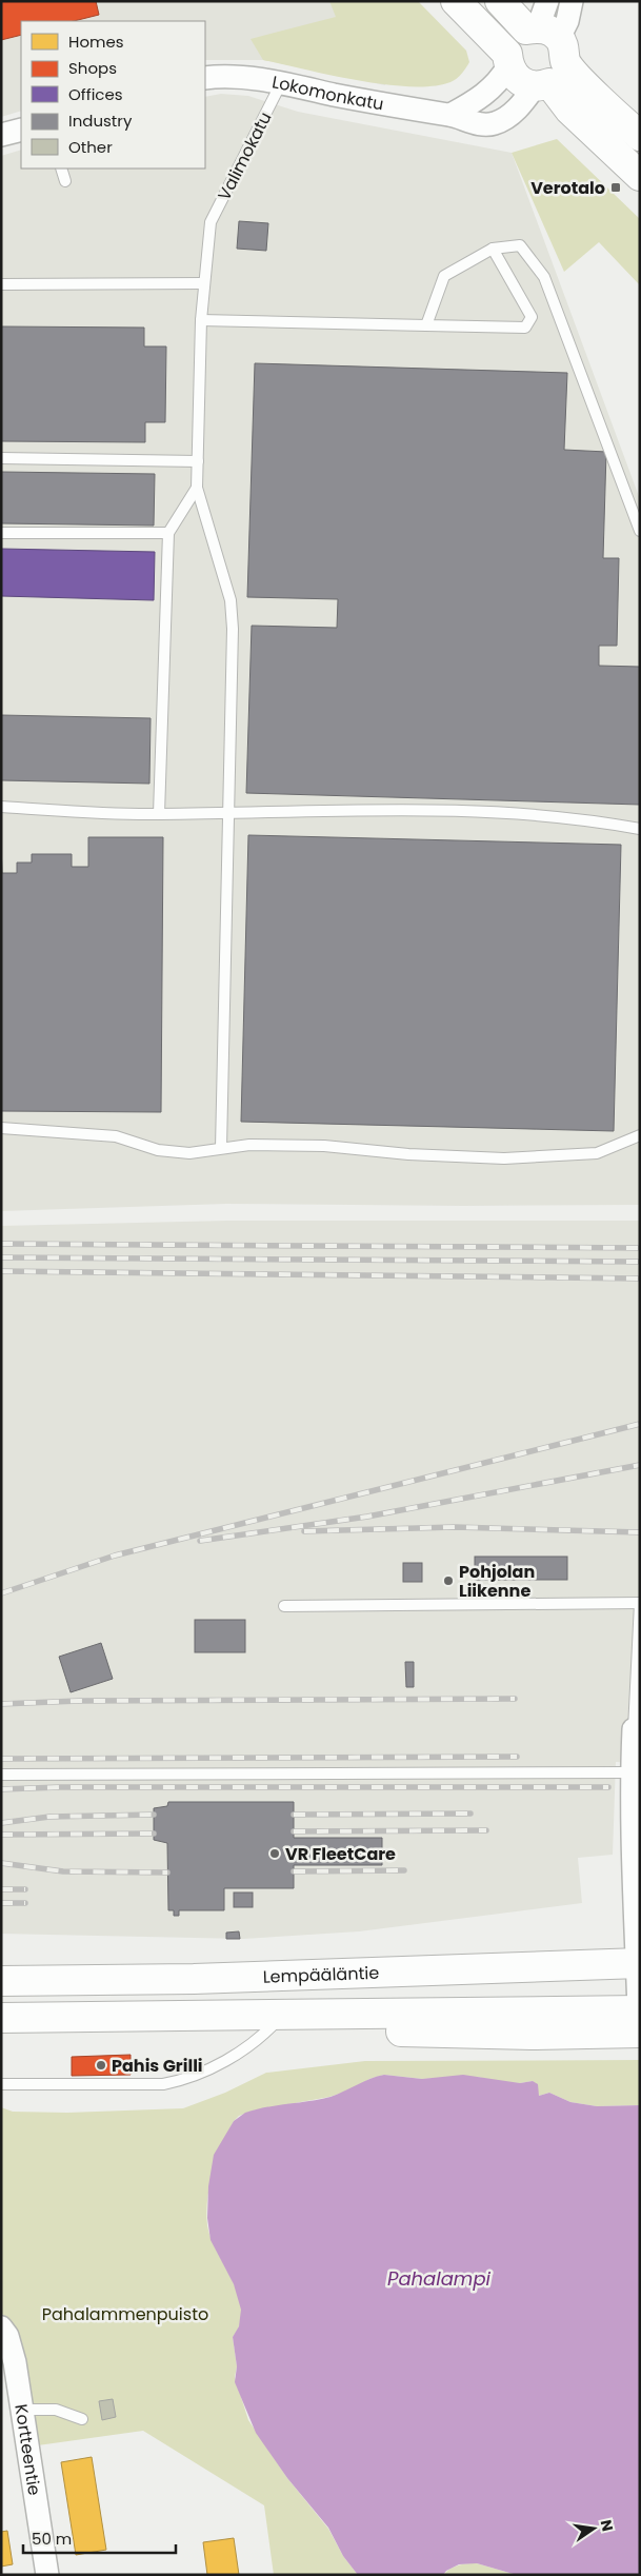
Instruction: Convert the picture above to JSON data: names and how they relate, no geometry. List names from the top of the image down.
{
  "streets": {
    "main road": ["Lempääläntie"],
    "street": ["Lokomonkatu", "Kortteentie"],
    "lane": ["Valimokatu"]
  },
  "crossings": [
    ["Lokomonkatu", "Valimokatu"]
  ],
  "water": ["Pahalampi"],
  "parks": ["Pahalammenpuisto"],
  "places": {
    "transit": ["Verotalo"],
    "other": ["Pohjolan Liikenne", "VR FleetCare", "Pahis Grilli"]
  },
  "legend": [
    "Homes",
    "Shops",
    "Offices",
    "Industry",
    "Other"
  ],
  "scale_bar": "50 m",
  "north": "right"
}
